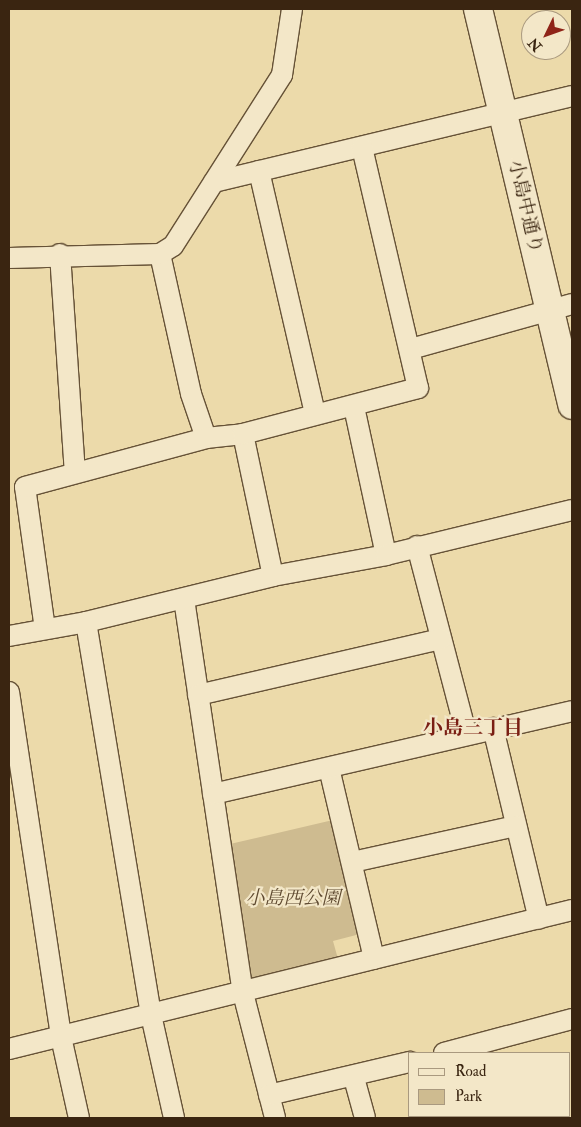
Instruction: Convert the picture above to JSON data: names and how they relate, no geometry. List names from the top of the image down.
{
  "streets": {
    "street": ["小島中通り"]
  },
  "districts": ["小島三丁目"],
  "parks": ["小島西公園"],
  "legend": ["Road", "Park"],
  "north": "bottom left"
}
